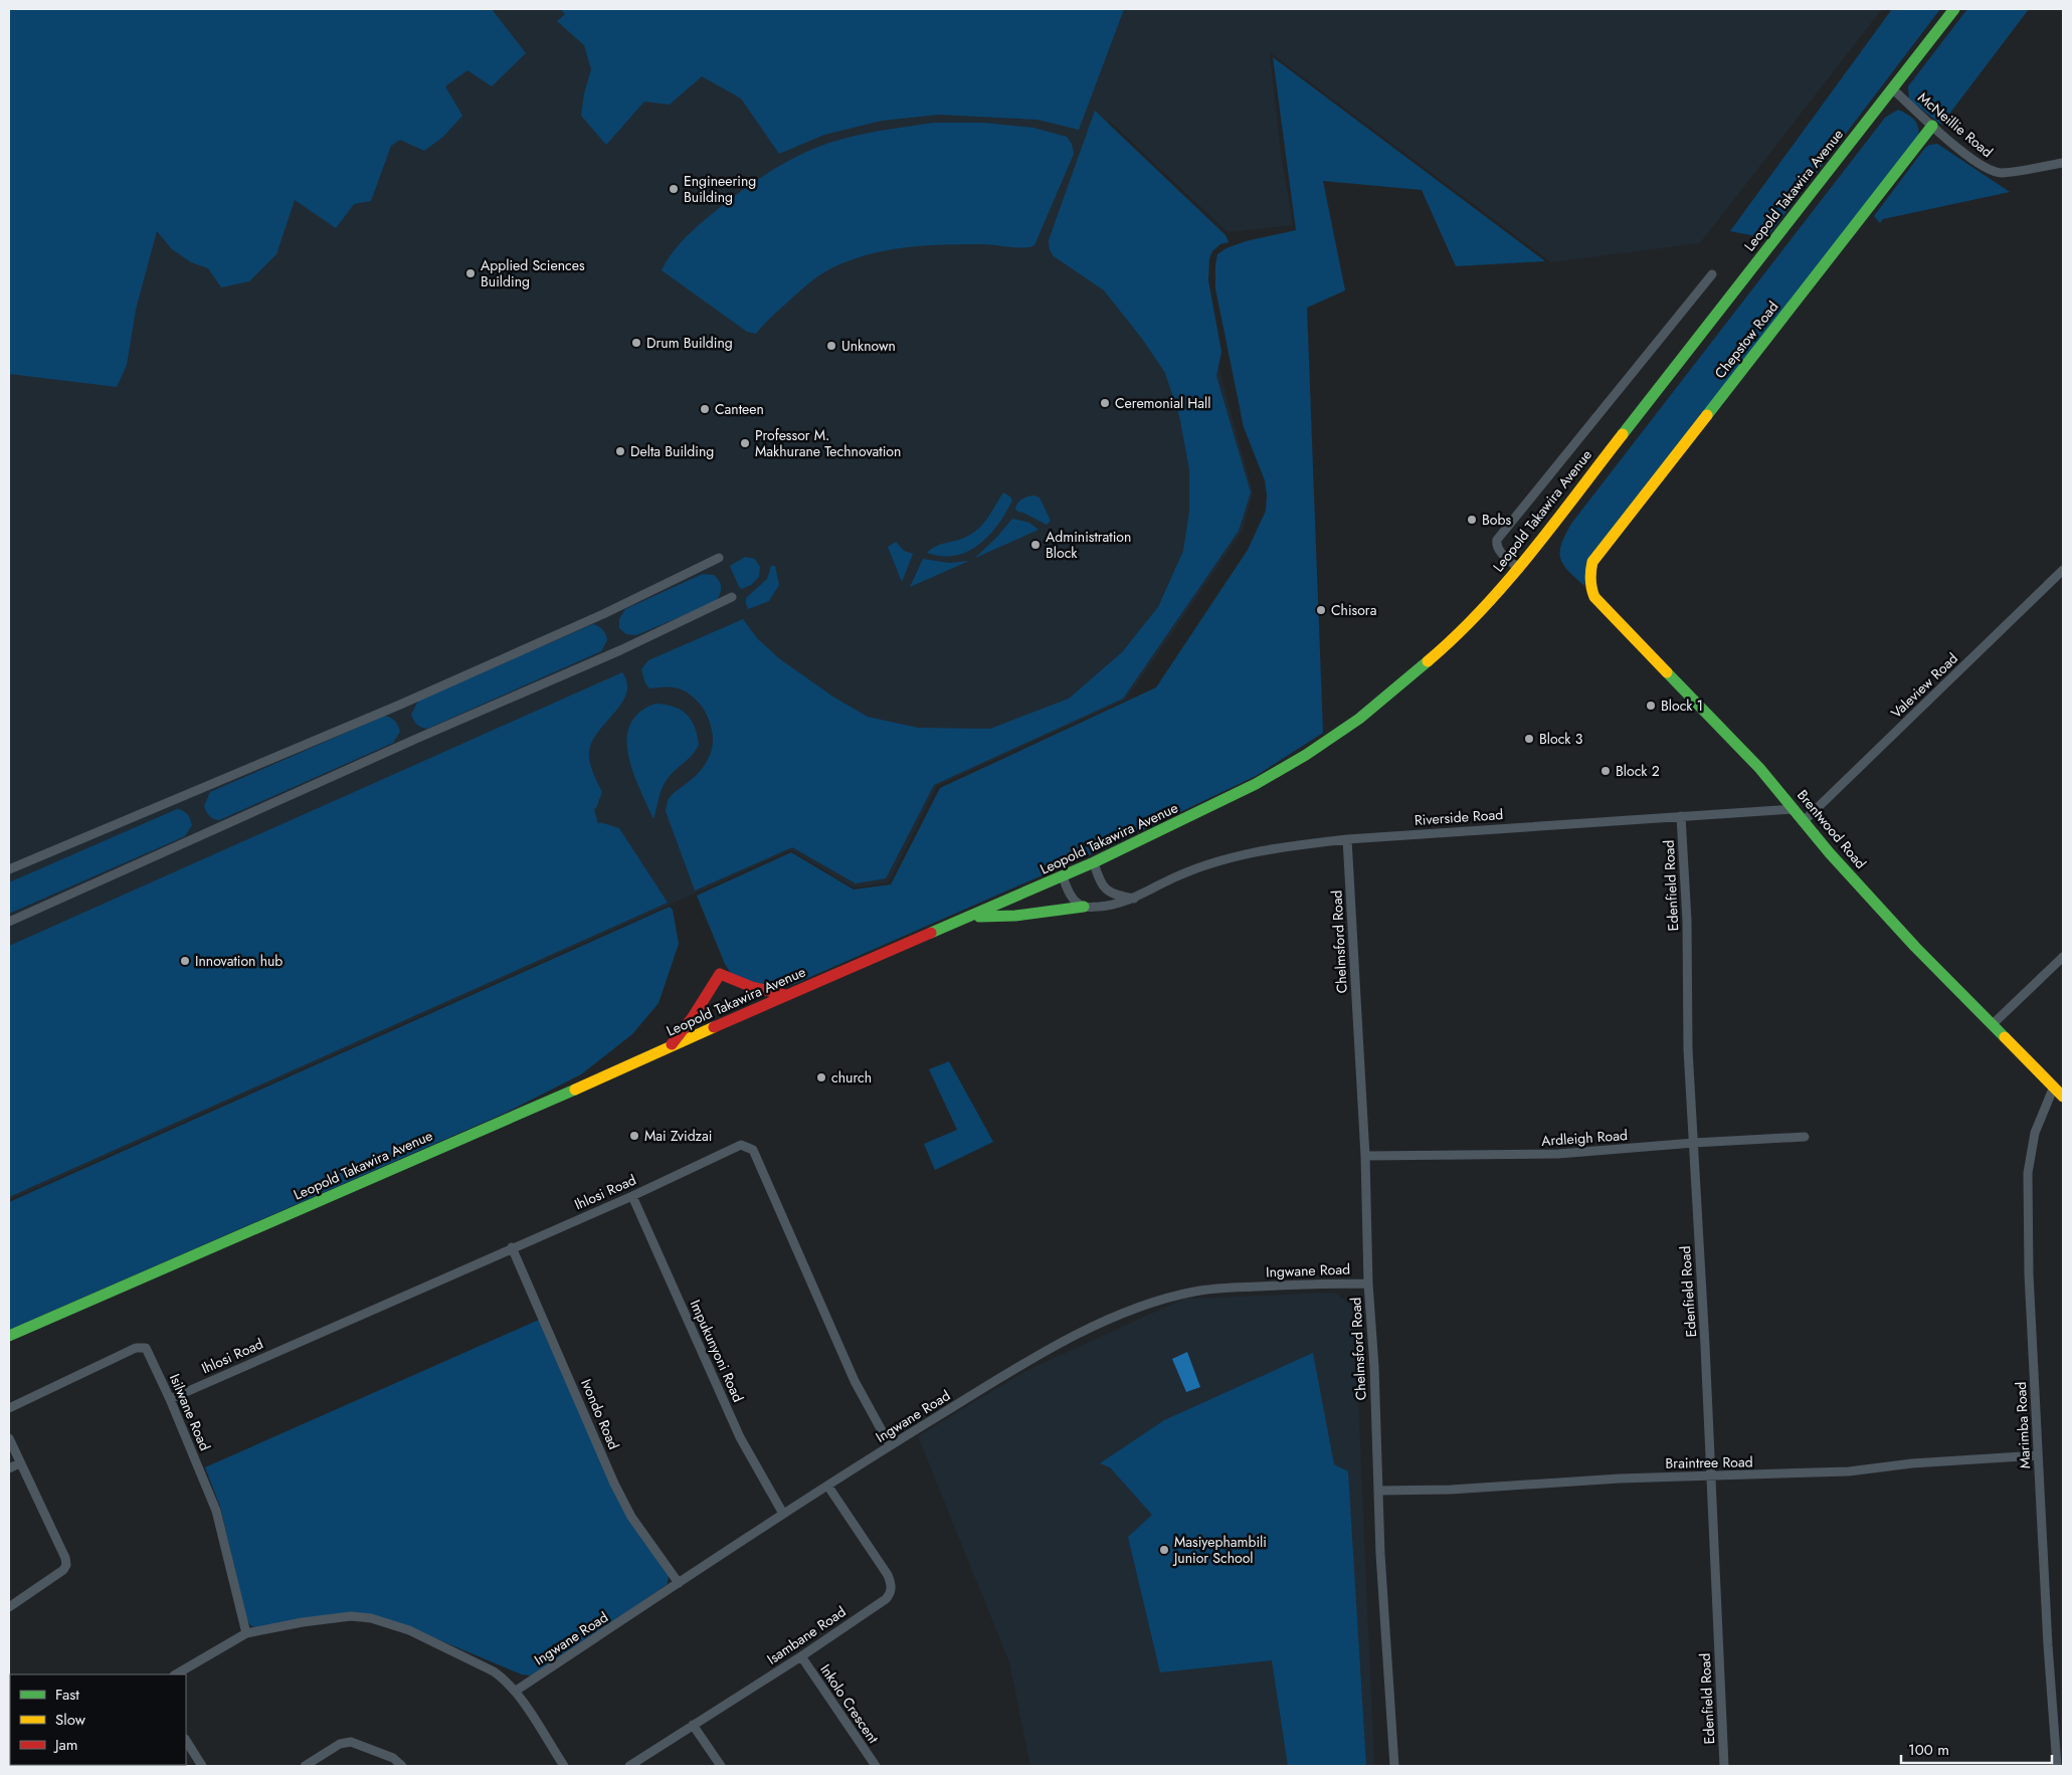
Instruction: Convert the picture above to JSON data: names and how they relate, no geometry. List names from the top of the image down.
{
  "streets": {
    "main road": ["Leopold Takawira Avenue", "Chepstow Road", "Brentwood Road"],
    "street": [
      "McNeillie Road",
      "Valeview Road",
      "Riverside Road",
      "Edenfield Road",
      "Chelmsford Road",
      "Ardleigh Road",
      "Ihlosi Road",
      "Ingwane Road",
      "Impukunyoni Road",
      "Isilwane Road",
      "Ivondo Road",
      "Marimba Road",
      "Braintree Road",
      "Isambane Road",
      "Inkolo Crescent"
    ]
  },
  "crossings": [
    ["McNeillie Road", "Leopold Takawira Avenue"],
    ["McNeillie Road", "Chepstow Road"],
    ["Chepstow Road", "Brentwood Road"],
    ["Valeview Road", "Brentwood Road"],
    ["Riverside Road", "Brentwood Road"],
    ["Riverside Road", "Edenfield Road"],
    ["Riverside Road", "Chelmsford Road"],
    ["Brentwood Road", "Marimba Road"],
    ["Edenfield Road", "Ardleigh Road"],
    ["Edenfield Road", "Braintree Road"],
    ["Chelmsford Road", "Ardleigh Road"],
    ["Chelmsford Road", "Ingwane Road"],
    ["Chelmsford Road", "Braintree Road"],
    ["Ihlosi Road", "Ingwane Road"],
    ["Ihlosi Road", "Impukunyoni Road"],
    ["Ihlosi Road", "Isilwane Road"],
    ["Ihlosi Road", "Ivondo Road"],
    ["Ingwane Road", "Impukunyoni Road"],
    ["Ingwane Road", "Ivondo Road"],
    ["Ingwane Road", "Isambane Road"],
    ["Marimba Road", "Braintree Road"],
    ["Isambane Road", "Inkolo Crescent"]
  ],
  "places": [
    "Engineering Building",
    "Applied Sciences Building",
    "Drum Building",
    "Unknown",
    "Ceremonial Hall",
    "Canteen",
    "Professor M. Makhurane Technovation",
    "Delta Building",
    "Bobs",
    "Administration Block",
    "Chisora",
    "Block 1",
    "Block 3",
    "Block 2",
    "Innovation hub",
    "church",
    "Mai Zvidzai",
    "Masiyephambili Junior School"
  ],
  "legend": ["Fast", "Slow", "Jam"],
  "scale_bar": "100 m"
}
